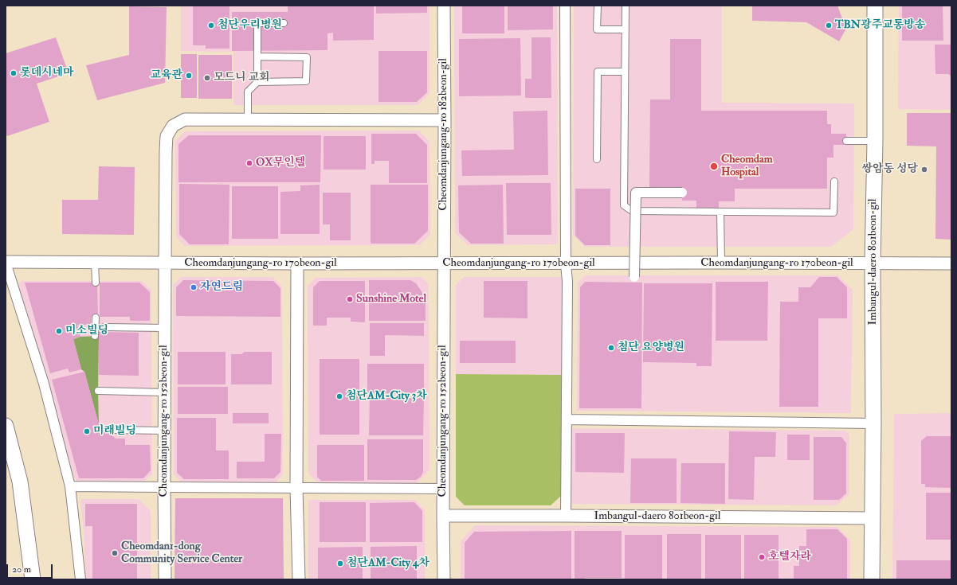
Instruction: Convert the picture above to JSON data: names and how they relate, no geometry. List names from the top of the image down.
{
  "streets": {
    "street": [
      "Cheomdanjungang-ro 182beon-gil",
      "Imbangul-daero 801beon-gil",
      "Cheomdanjungang-ro 170beon-gil",
      "Cheomdanjungang-ro 152beon-gil"
    ]
  },
  "crossings": [
    ["Cheomdanjungang-ro 182beon-gil", "Cheomdanjungang-ro 170beon-gil"],
    ["Cheomdanjungang-ro 182beon-gil", "Cheomdanjungang-ro 152beon-gil"],
    ["Imbangul-daero 801beon-gil", "Cheomdanjungang-ro 170beon-gil"],
    ["Imbangul-daero 801beon-gil", "Cheomdanjungang-ro 152beon-gil"],
    ["Cheomdanjungang-ro 170beon-gil", "Cheomdanjungang-ro 152beon-gil"]
  ],
  "places": [
    "첨단우리병원",
    "TBN광주교통방송",
    "롯데시네마",
    "교육관",
    "모드니 교회",
    "OX무인텔",
    "Cheomdam Hospital",
    "쌍암동 성당",
    "자연드림",
    "Sunshine Motel",
    "미소빌딩",
    "첨단 요양병원",
    "첨단AM-City 3차",
    "미래빌딩",
    "Cheomdan1-dong Community Service Center",
    "호텔자라",
    "첨단AM-City 4차"
  ],
  "scale_bar": "20 m"
}
